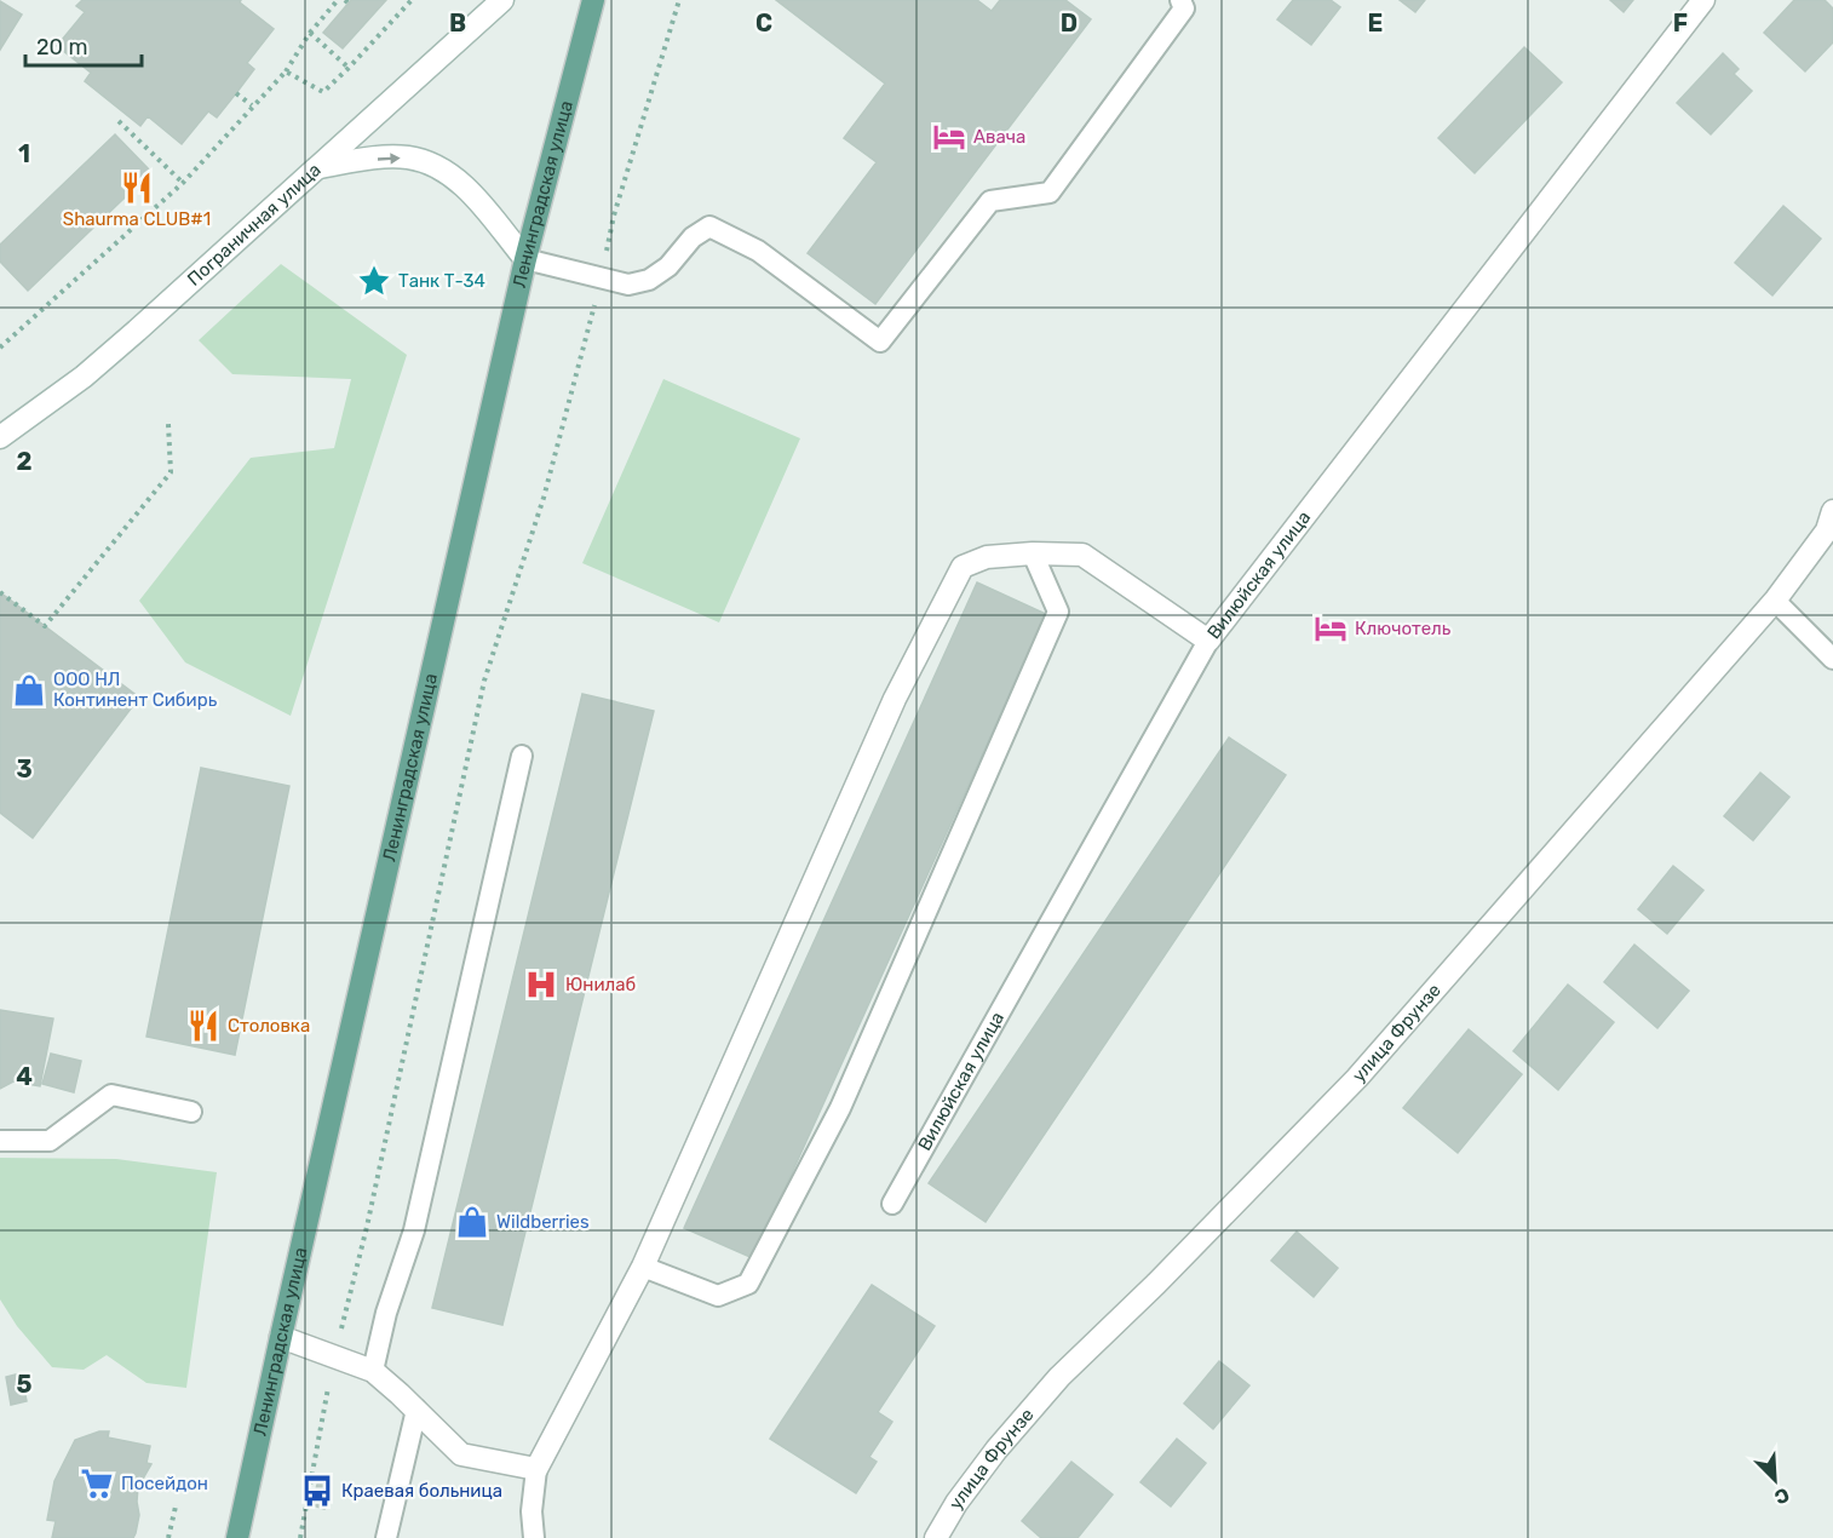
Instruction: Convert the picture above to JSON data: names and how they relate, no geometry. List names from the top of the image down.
{
  "streets": {
    "main road": ["Ленинградская улица"],
    "street": ["Пограничная улица", "Вилюйская улица", "улица Фрунзе"]
  },
  "places": {
    "hotel": ["Авача", "Ключотель"],
    "restaurant": ["Shaurma CLUB#1", "Столовка"],
    "place": ["Танк Т-34"],
    "shop": ["ООО НЛ Континент Сибирь", "Wildberries"],
    "hospital": ["Юнилаб"],
    "supermarket": ["Посейдон"],
    "bus stop": ["Краевая больница"]
  },
  "scale_bar": "20 m",
  "north": "bottom right",
  "grid": {
    "columns": [
      "B",
      "C",
      "D",
      "E",
      "F"
    ],
    "rows": [
      "1",
      "2",
      "3",
      "4",
      "5"
    ]
  }
}
